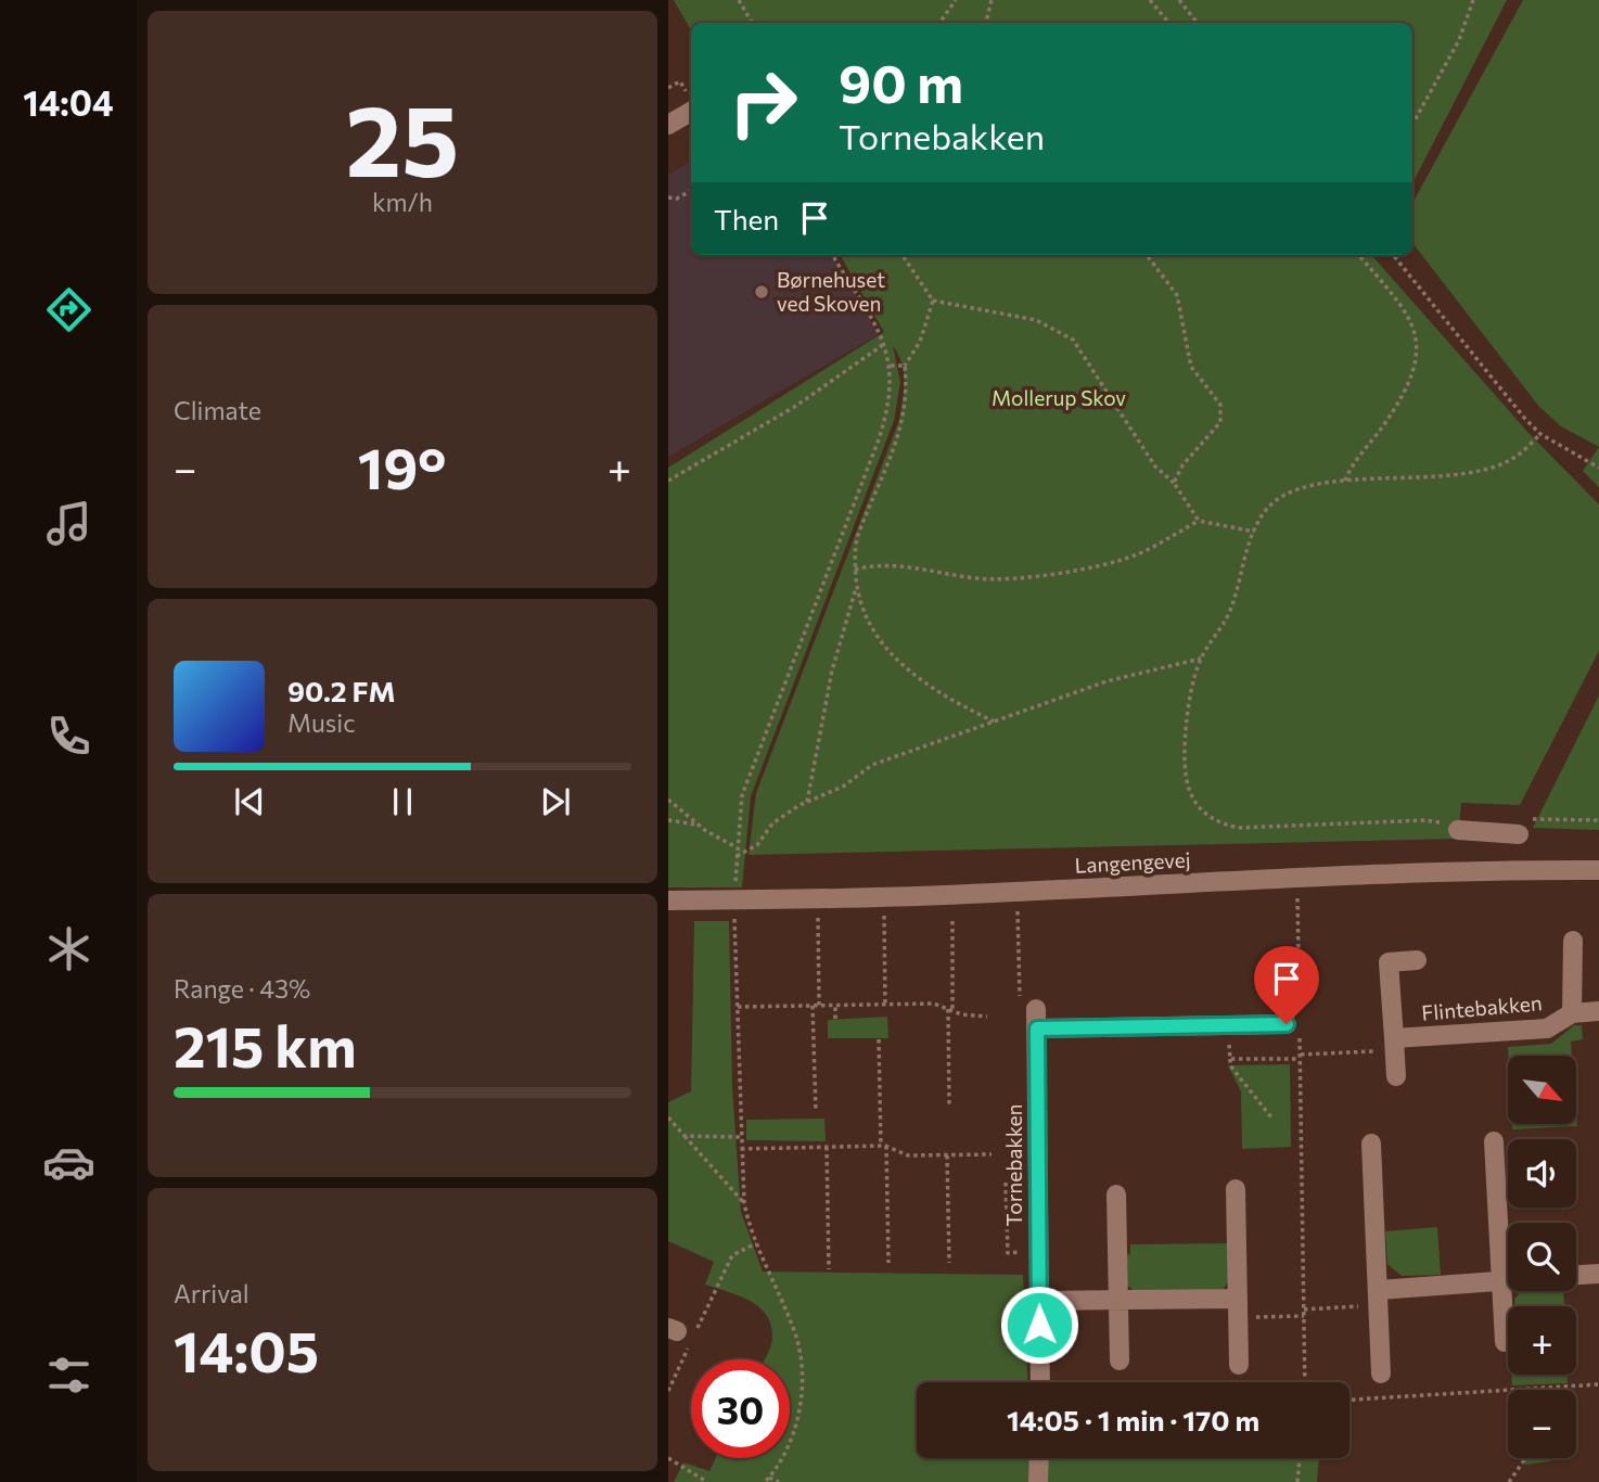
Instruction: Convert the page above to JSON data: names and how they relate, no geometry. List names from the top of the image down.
{
  "streets": {
    "street": ["Langengevej", "Flintebakken", "Tornebakken"]
  },
  "parks": ["Mollerup Skov"],
  "places": ["Børnehuset ved Skoven"],
  "north": "bottom right",
  "page": {
    "tabs": "14:04",
    "tile": [
      ["25", "km/h"],
      "Climate",
      ["Range · 43%", "215 km"],
      ["Arrival", "14:05"]
    ],
    "turn": ["90 m", "Tornebakken"],
    "then": "Then",
    "heat": ["−", "19°", "+"],
    "song": ["90.2 FM", "Music"],
    "map_buttons": ["+", "−"],
    "limit": "30",
    "trip": "14:05 · 1 min · 170 m"
  }
}
